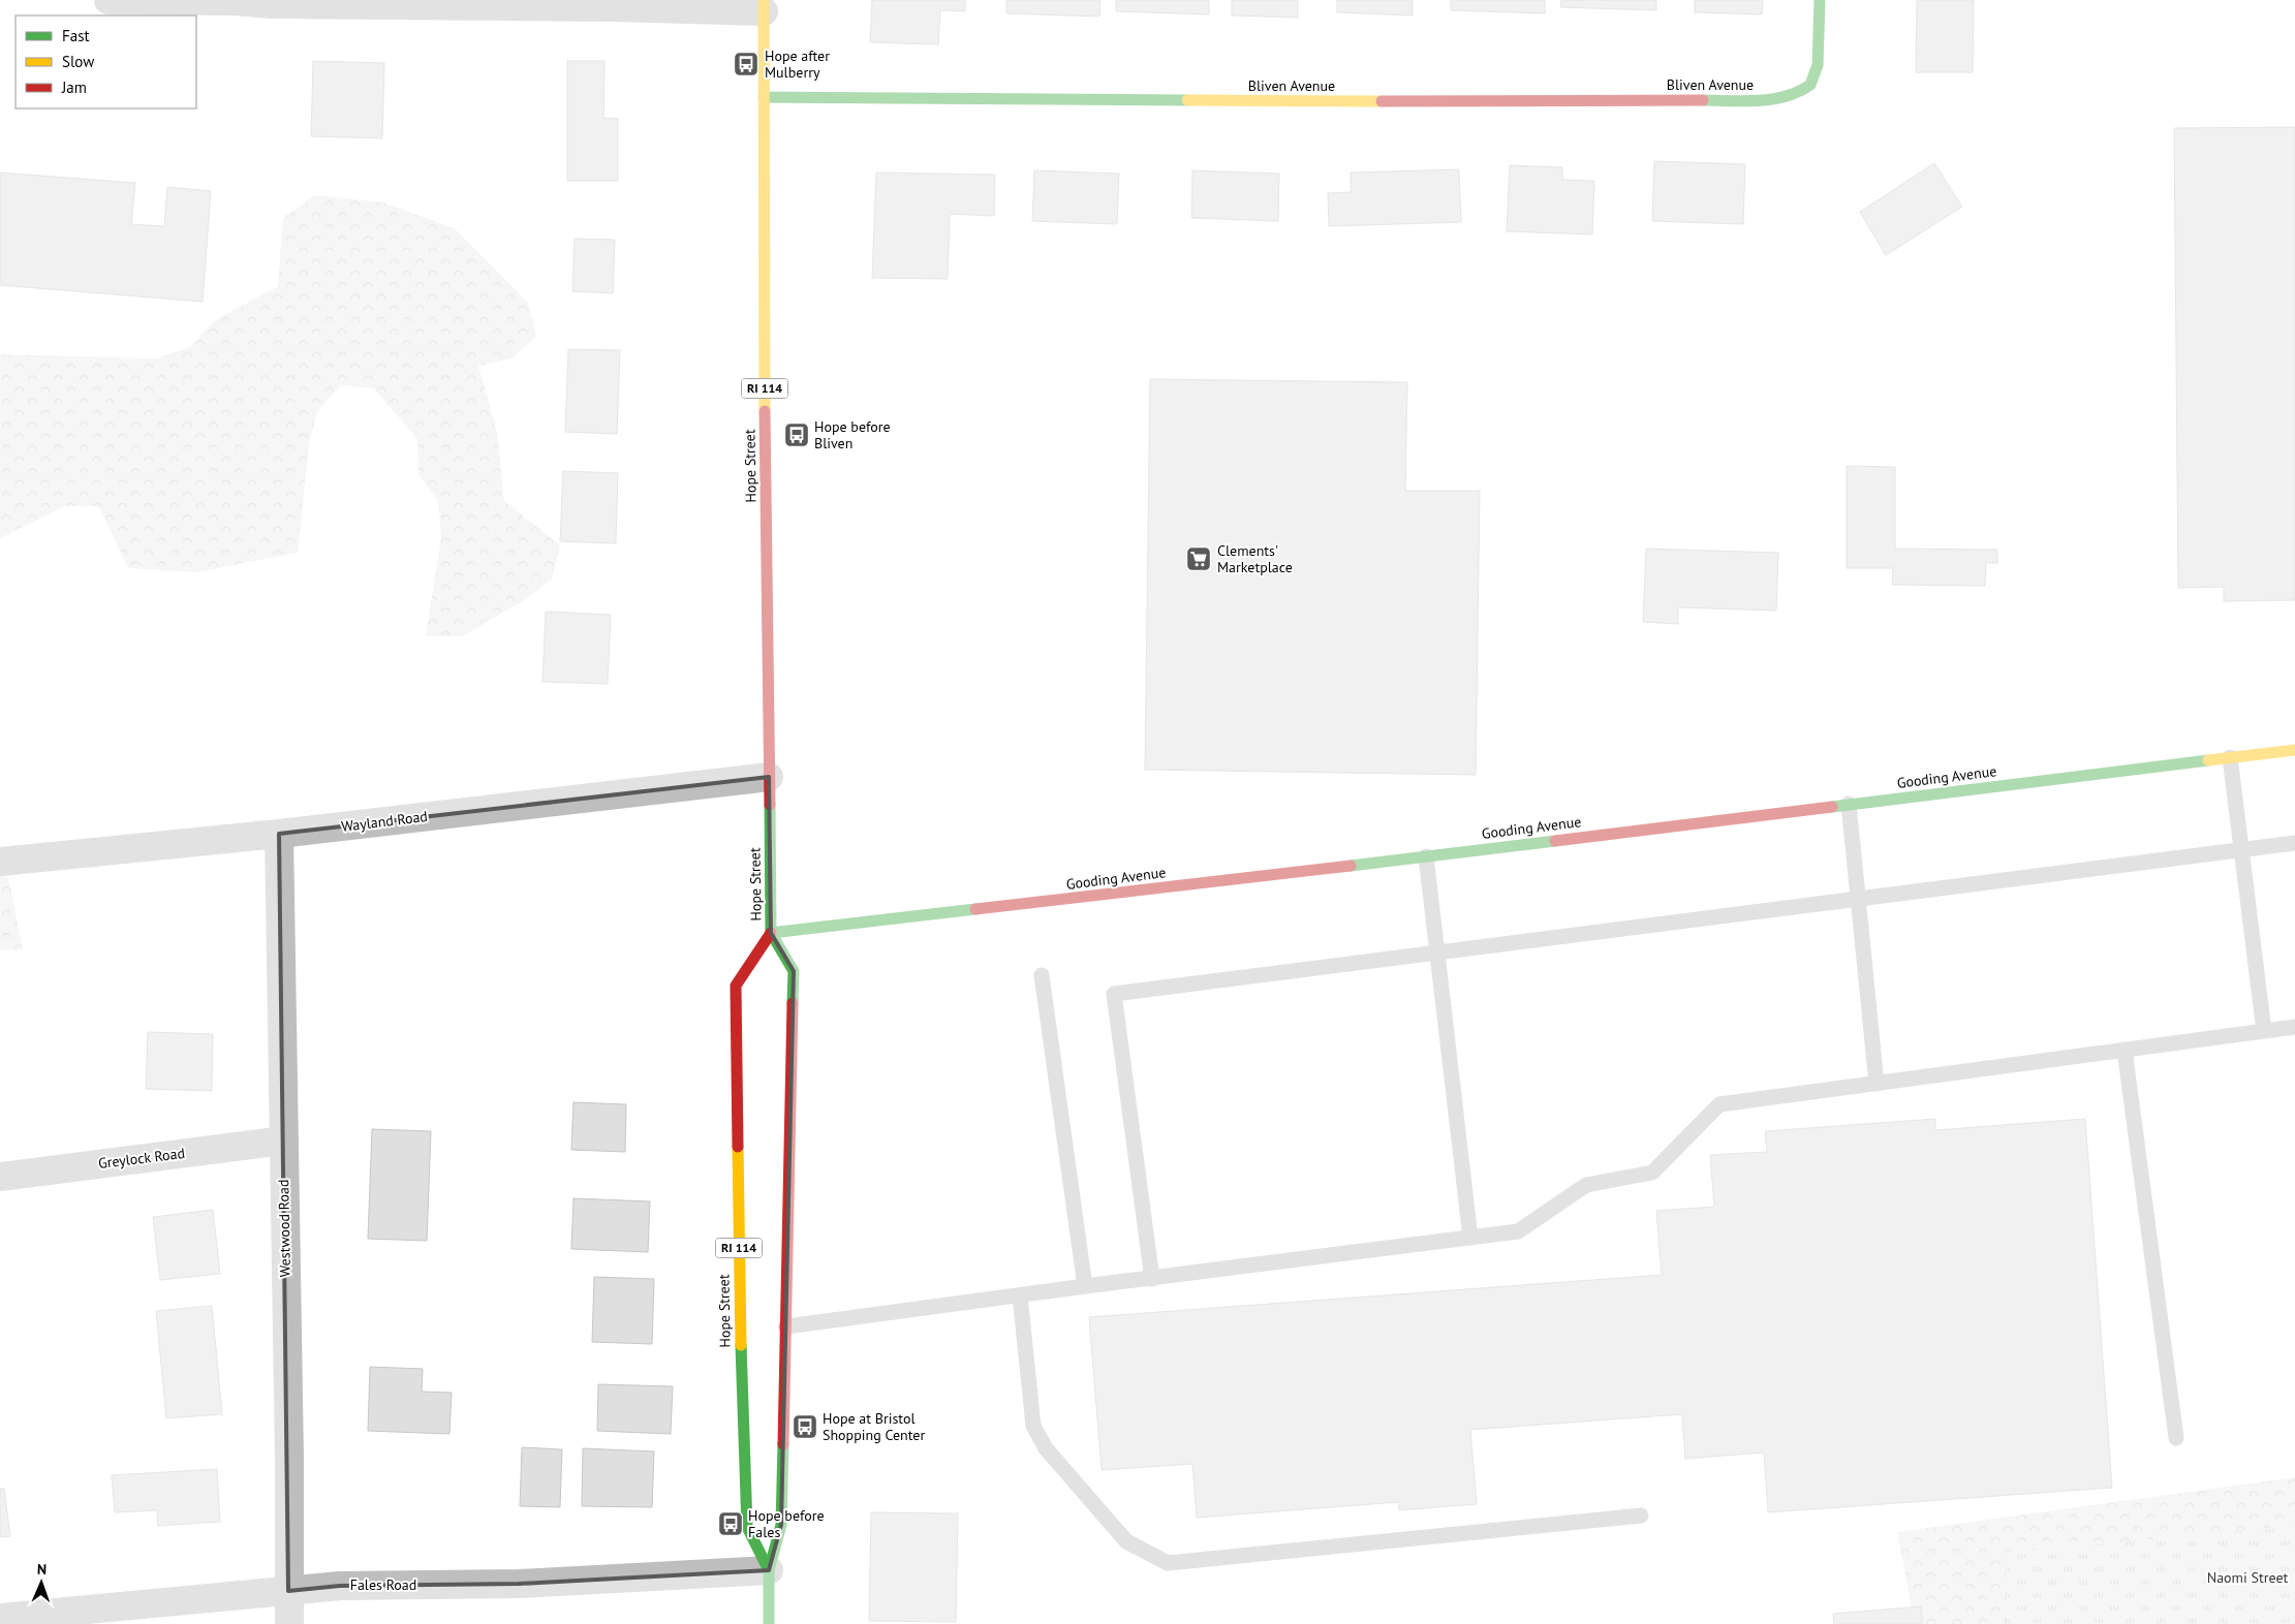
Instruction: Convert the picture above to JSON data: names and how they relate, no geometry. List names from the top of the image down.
{
  "streets": {
    "main road": [
      "Bliven Avenue",
      "RI 114",
      "Hope Street",
      "Gooding Avenue"
    ],
    "street": [
      "Wayland Road",
      "Greylock Road",
      "Westwood Road",
      "Fales Road"
    ]
  },
  "crossings": [
    ["Bliven Avenue", "Hope Street"],
    ["Hope Street", "Gooding Avenue"],
    ["Hope Street", "Wayland Road"],
    ["Hope Street", "Fales Road"],
    ["Wayland Road", "Westwood Road"],
    ["Greylock Road", "Westwood Road"],
    ["Westwood Road", "Fales Road"]
  ],
  "parks": ["Naomi Street"],
  "places": {
    "bus stop": [
      "Hope after Mulberry",
      "Hope before Bliven",
      "Hope at Bristol Shopping Center",
      "Hope before Fales"
    ],
    "supermarket": ["Clements' Marketplace"]
  },
  "legend": ["Fast", "Slow", "Jam"],
  "north": "top"
}
